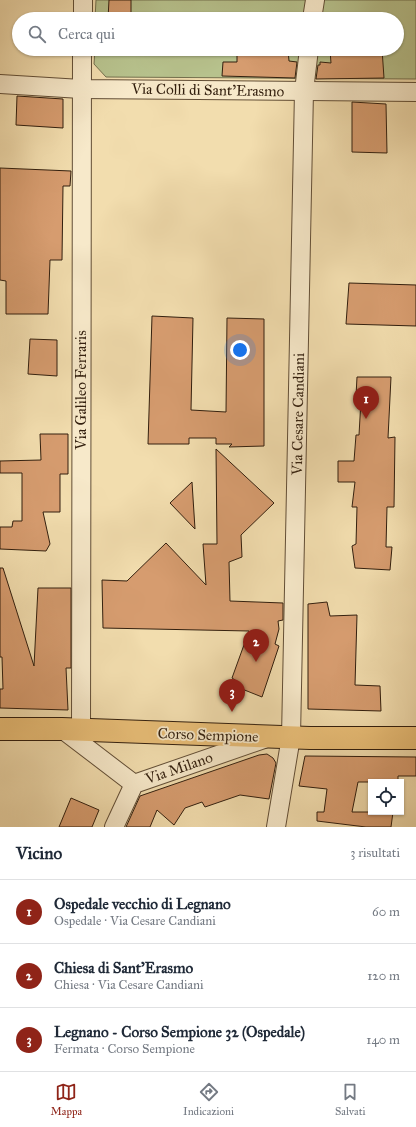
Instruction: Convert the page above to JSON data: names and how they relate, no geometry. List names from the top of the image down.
{
  "streets": {
    "main road": ["Corso Sempione"],
    "street": [
      "Via Colli di Sant'Erasmo",
      "Via Galileo Ferraris",
      "Via Cesare Candiani",
      "Via Milano"
    ]
  },
  "crossings": [
    ["Via Colli di Sant'Erasmo", "Via Galileo Ferraris"],
    ["Via Colli di Sant'Erasmo", "Via Cesare Candiani"],
    ["Via Galileo Ferraris", "Corso Sempione"],
    ["Via Galileo Ferraris", "Via Milano"],
    ["Via Cesare Candiani", "Corso Sempione"],
    ["Corso Sempione", "Via Milano"]
  ],
  "page": {
    "search": "Cerca qui",
    "pins": ["1", "2", "3"],
    "heading": ["Vicino", "3 risultati"],
    "list": [
      {
        "mark": "1",
        "name": "Ospedale vecchio di Legnano",
        "note": "Ospedale · Via Cesare Candiani",
        "value": "60 m"
      },
      {
        "mark": "2",
        "name": "Chiesa di Sant'Erasmo",
        "note": "Chiesa · Via Cesare Candiani",
        "value": "120 m"
      },
      {
        "mark": "3",
        "name": "Legnano - Corso Sempione 32 (Ospedale)",
        "note": "Fermata · Corso Sempione",
        "value": "140 m"
      }
    ],
    "nav": ["Mappa", "Indicazioni", "Salvati"]
  }
}
